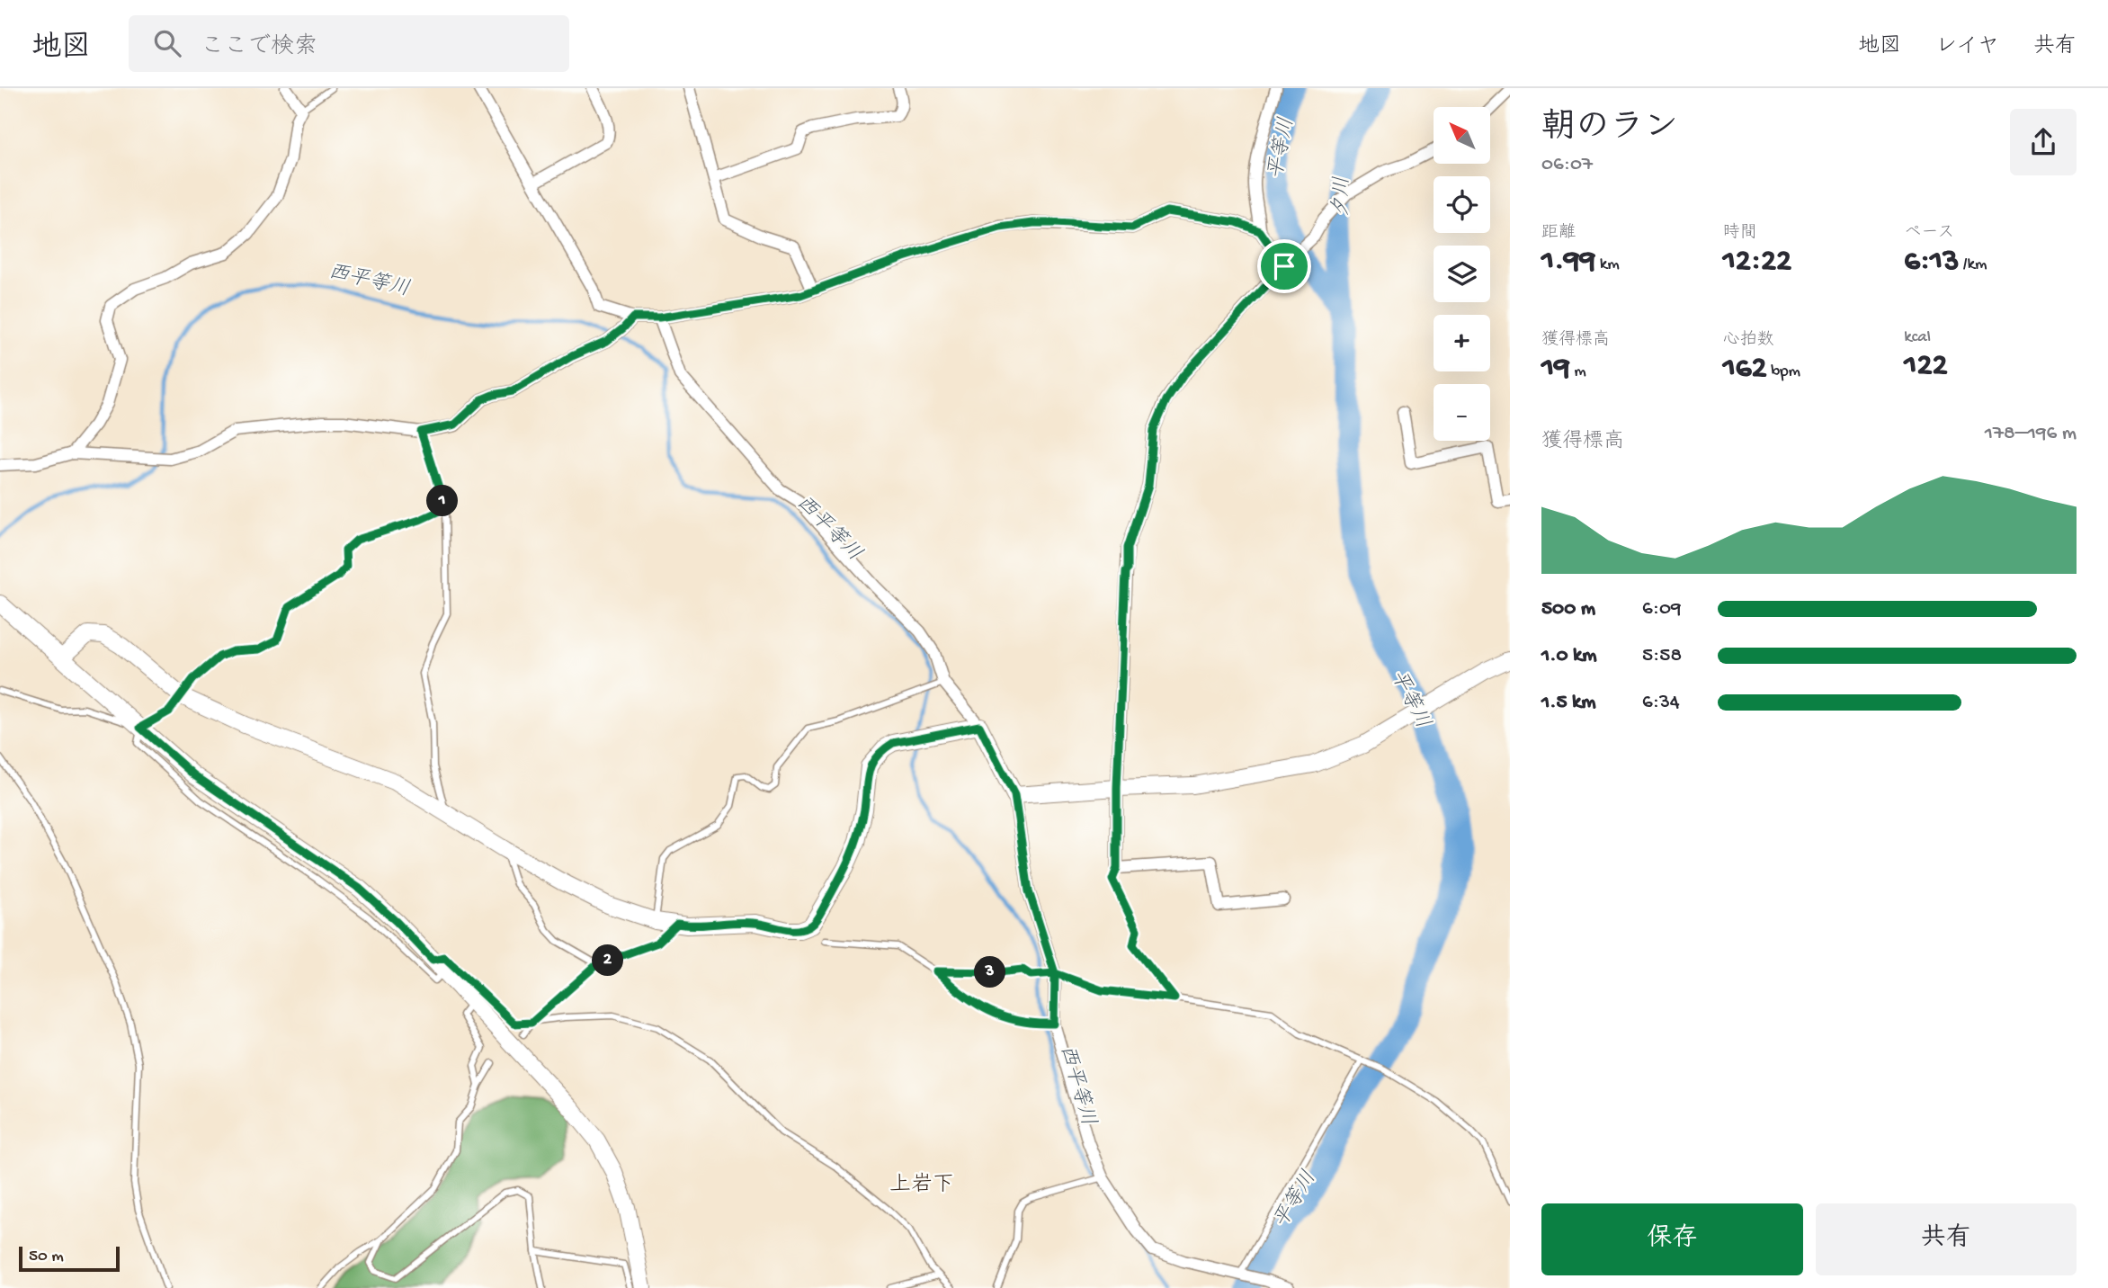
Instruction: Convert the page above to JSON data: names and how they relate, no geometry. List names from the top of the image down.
{
  "districts": ["上岩下"],
  "water": ["平等川", "夕川", "西平等川"],
  "scale_bar": "50 m",
  "north": "top left",
  "page": {
    "header": "地図",
    "search": "ここで検索",
    "nav": ["地図", "レイヤ", "共有"],
    "heading": ["朝のラン", "06:07"],
    "map_buttons": ["+", "−"],
    "stats": [
      ["距離", "1.99 km"],
      ["時間", "12:22"],
      ["ペース", "6:13 /km"],
      ["獲得標高", "19 m"],
      ["心拍数", "162 bpm"],
      ["kcal", "122"]
    ],
    "chart": ["獲得標高", "178–196 m"],
    "pins": ["1", "2", "3"],
    "list": [
      {
        "name": "500 m",
        "note": "6:09"
      },
      {
        "name": "1.0 km",
        "note": "5:58"
      },
      {
        "name": "1.5 km",
        "note": "6:34"
      }
    ],
    "buttons": ["保存", "共有"],
    "scale": "50 m"
  }
}
